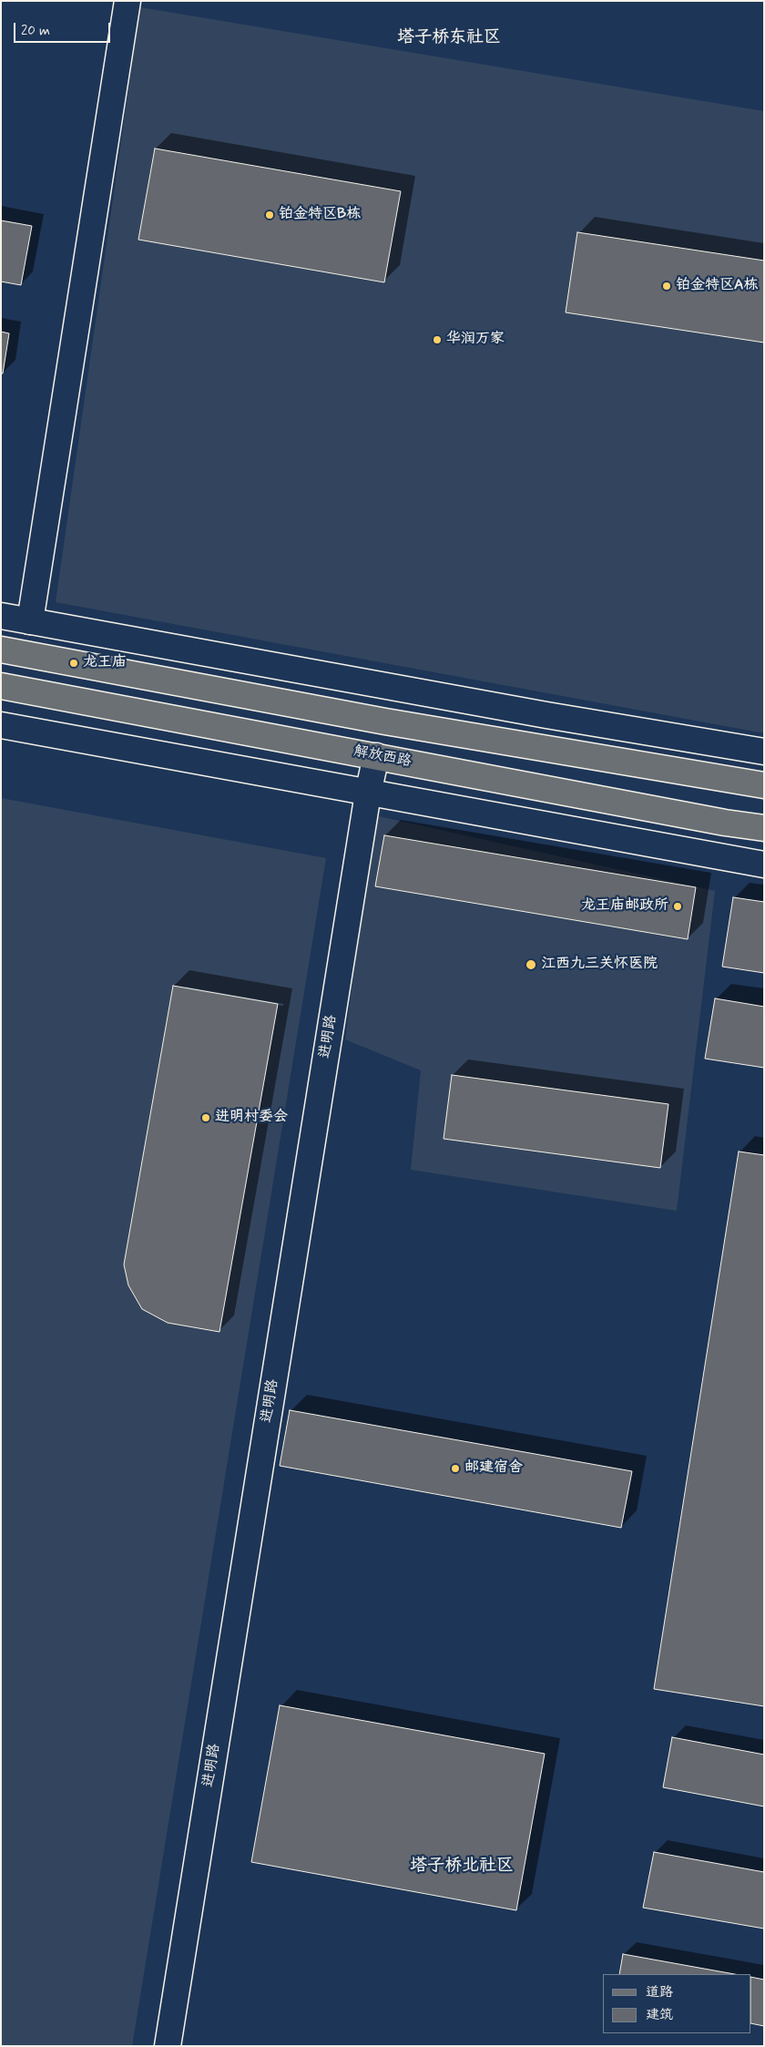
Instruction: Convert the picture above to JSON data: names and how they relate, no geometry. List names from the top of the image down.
{
  "streets": {
    "main road": ["解放西路"],
    "street": ["进明路"]
  },
  "crossings": [
    ["解放西路", "进明路"]
  ],
  "districts": ["塔子桥东社区", "塔子桥北社区"],
  "places": [
    "铂金特区B栋",
    "铂金特区A栋",
    "华润万家",
    "龙王庙",
    "龙王庙邮政所",
    "江西九三关怀医院",
    "进明村委会",
    "邮建宿舍"
  ],
  "legend": ["道路", "建筑"],
  "scale_bar": "20 m"
}
